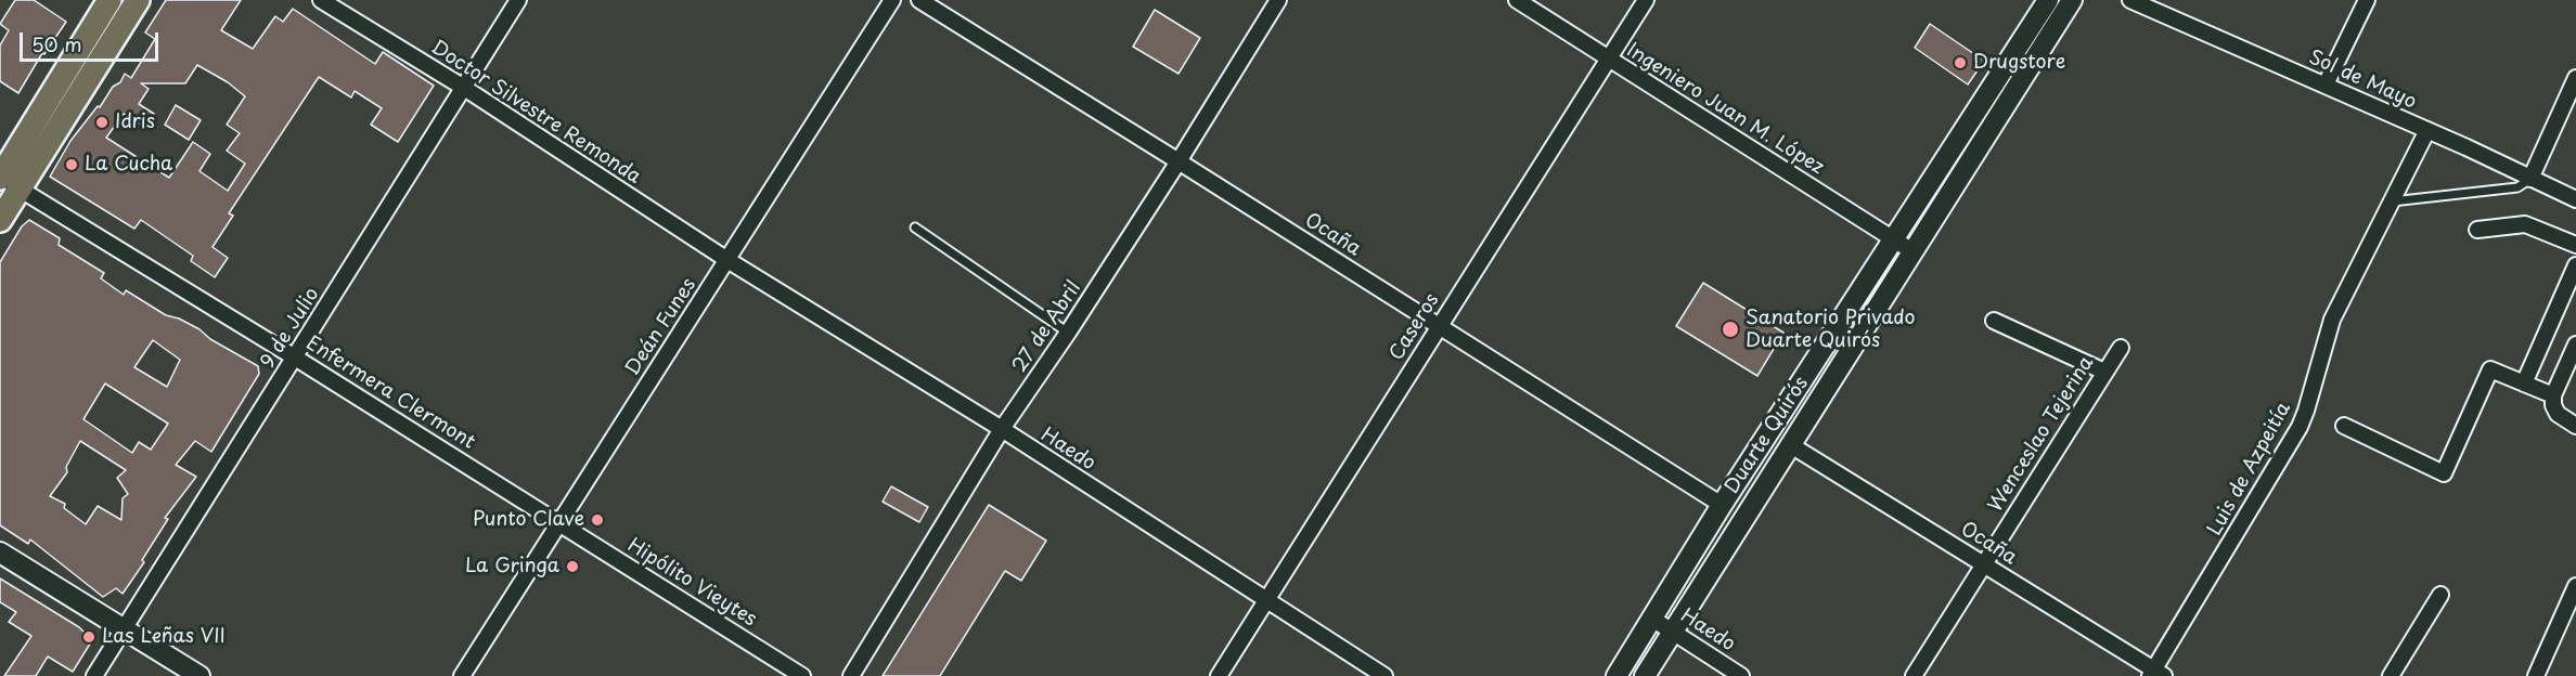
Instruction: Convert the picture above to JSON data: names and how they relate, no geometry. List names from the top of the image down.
{
  "streets": {
    "main road": ["Duarte Quirós"],
    "street": [
      "Sol de Mayo",
      "Ingeniero Juan M. López",
      "Doctor Silvestre Remonda",
      "Ocaña",
      "Deán Funes",
      "27 de Abril",
      "Caseros",
      "9 de Julio",
      "Enfermera Clermont",
      "Wenceslao Tejerina",
      "Haedo",
      "Luis de Azpeitía",
      "Hipólito Vieytes"
    ]
  },
  "crossings": [
    ["Sol de Mayo", "Luis de Azpeitía"],
    ["Ingeniero Juan M. López", "Caseros"],
    ["Ingeniero Juan M. López", "Duarte Quirós"],
    ["Doctor Silvestre Remonda", "Deán Funes"],
    ["Doctor Silvestre Remonda", "9 de Julio"],
    ["Doctor Silvestre Remonda", "Haedo"],
    ["Ocaña", "27 de Abril"],
    ["Ocaña", "Caseros"],
    ["Ocaña", "Wenceslao Tejerina"],
    ["Ocaña", "Duarte Quirós"],
    ["Ocaña", "Luis de Azpeitía"],
    ["Deán Funes", "Enfermera Clermont"],
    ["Deán Funes", "Haedo"],
    ["Deán Funes", "Hipólito Vieytes"],
    ["27 de Abril", "Haedo"],
    ["Caseros", "Haedo"],
    ["9 de Julio", "Enfermera Clermont"],
    ["Enfermera Clermont", "Hipólito Vieytes"],
    ["Duarte Quirós", "Haedo"]
  ],
  "places": [
    "Drugstore",
    "Idris",
    "La Cucha",
    "Sanatorio Privado Duarte Quirós",
    "Punto Clave",
    "La Gringa",
    "Las Leñas VII"
  ],
  "scale_bar": "50 m"
}
